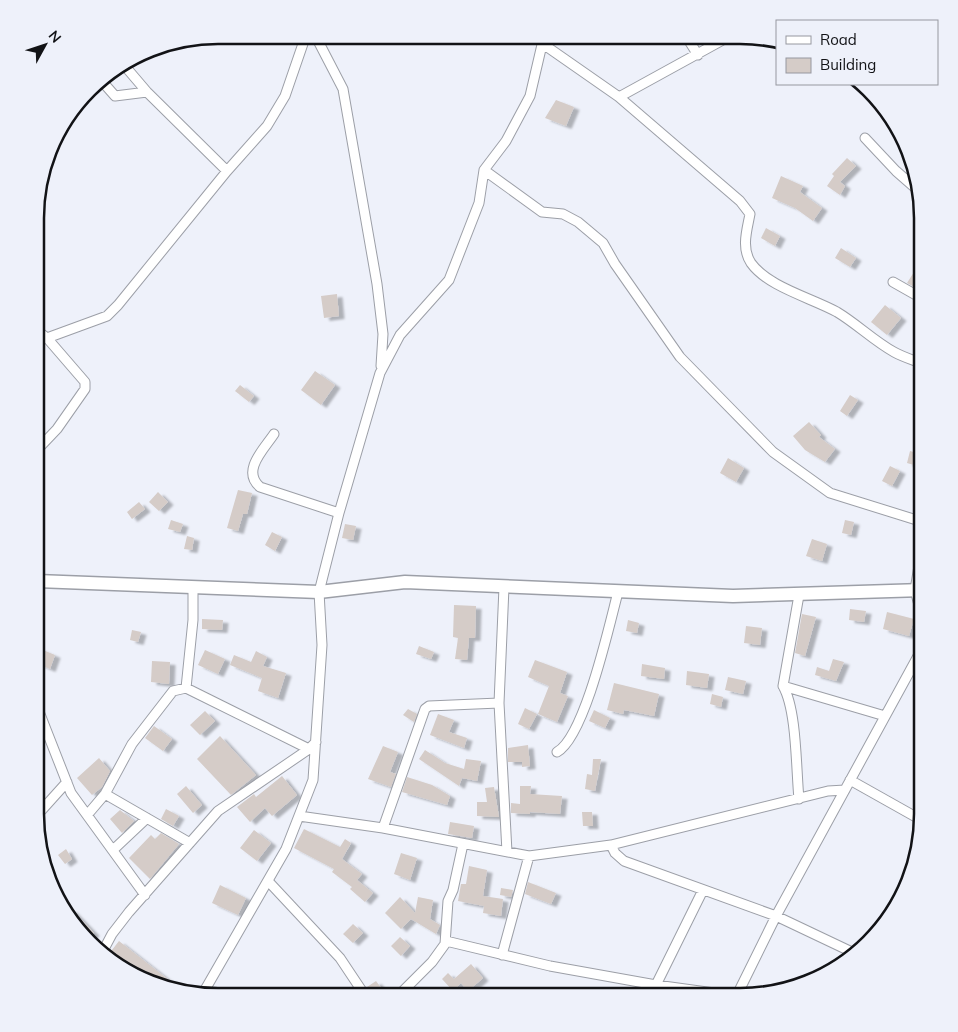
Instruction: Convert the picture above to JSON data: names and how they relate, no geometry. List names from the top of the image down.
{
  "legend": ["Road", "Building"],
  "north": "top right"
}
